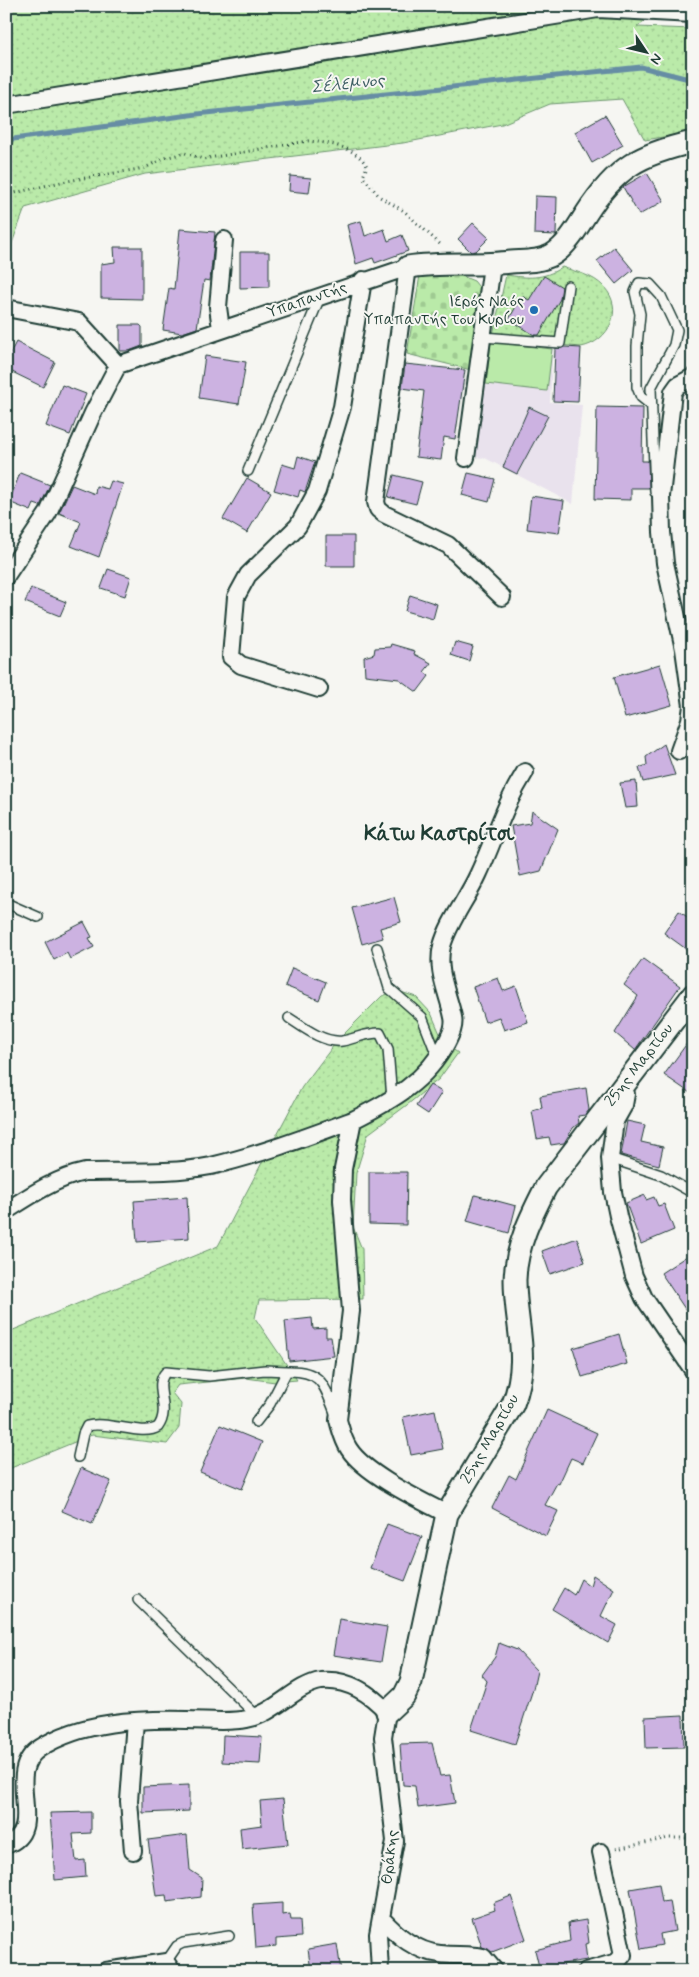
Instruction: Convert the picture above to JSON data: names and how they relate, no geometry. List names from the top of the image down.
{
  "streets": {
    "street": ["Υπαπαντής", "25ης Μαρτίου", "Θράκης"]
  },
  "crossings": [
    ["25ης Μαρτίου", "Θράκης"]
  ],
  "districts": ["Κάτω Καστρίτσι"],
  "water": ["Σέλεμνος"],
  "places": ["Ιερός Ναός Υπαπαντής του Κυρίου"],
  "north": "bottom right"
}
